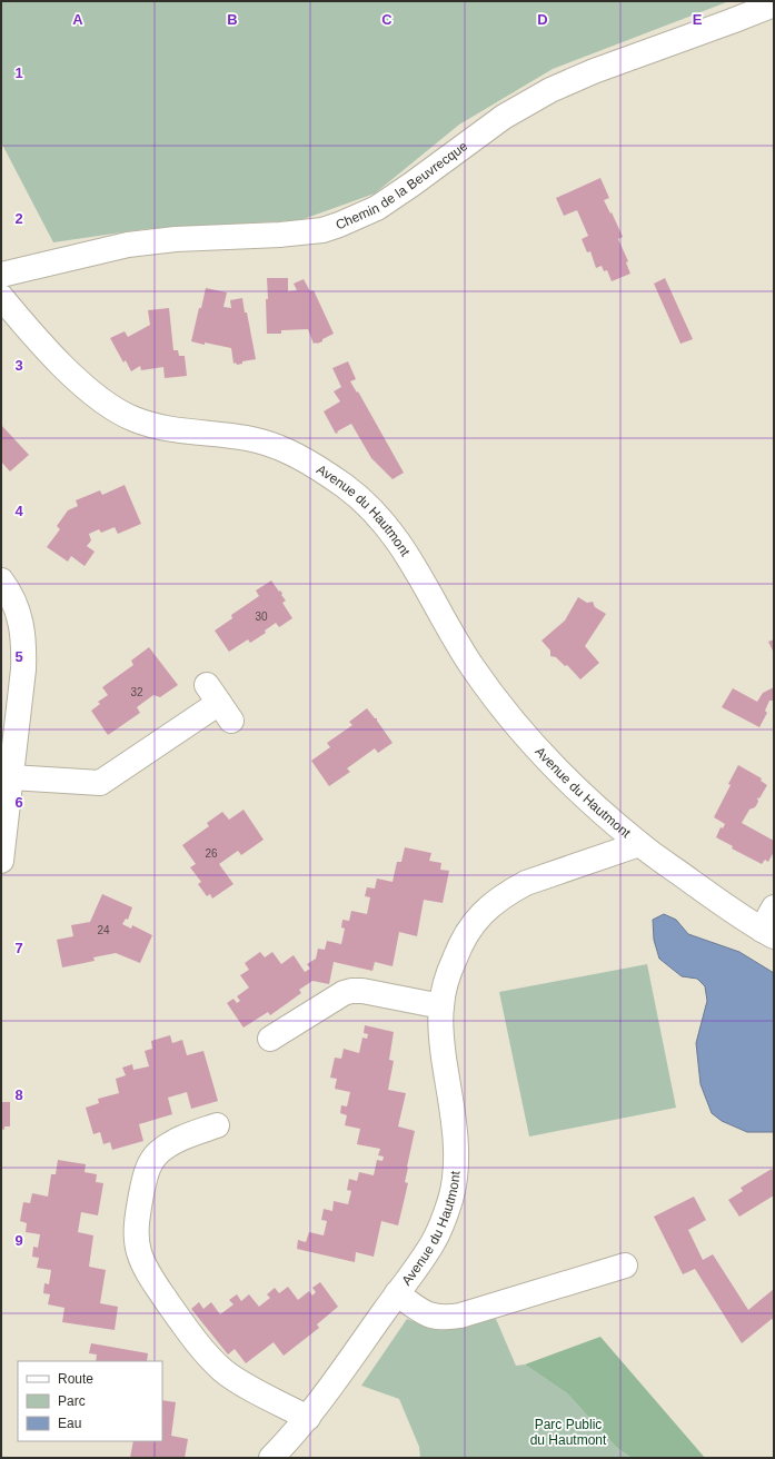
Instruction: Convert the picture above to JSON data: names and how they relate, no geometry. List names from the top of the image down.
{
  "streets": {
    "street": ["Chemin de la Beuvrecque", "Avenue du Hautmont"]
  },
  "parks": ["Parc Public du Hautmont"],
  "house_numbers": [
    "30",
    "32",
    "26",
    "24"
  ],
  "legend": ["Route", "Parc", "Eau"],
  "grid": {
    "columns": [
      "A",
      "B",
      "C",
      "D",
      "E"
    ],
    "rows": [
      "1",
      "2",
      "3",
      "4",
      "5",
      "6",
      "7",
      "8",
      "9"
    ]
  }
}
